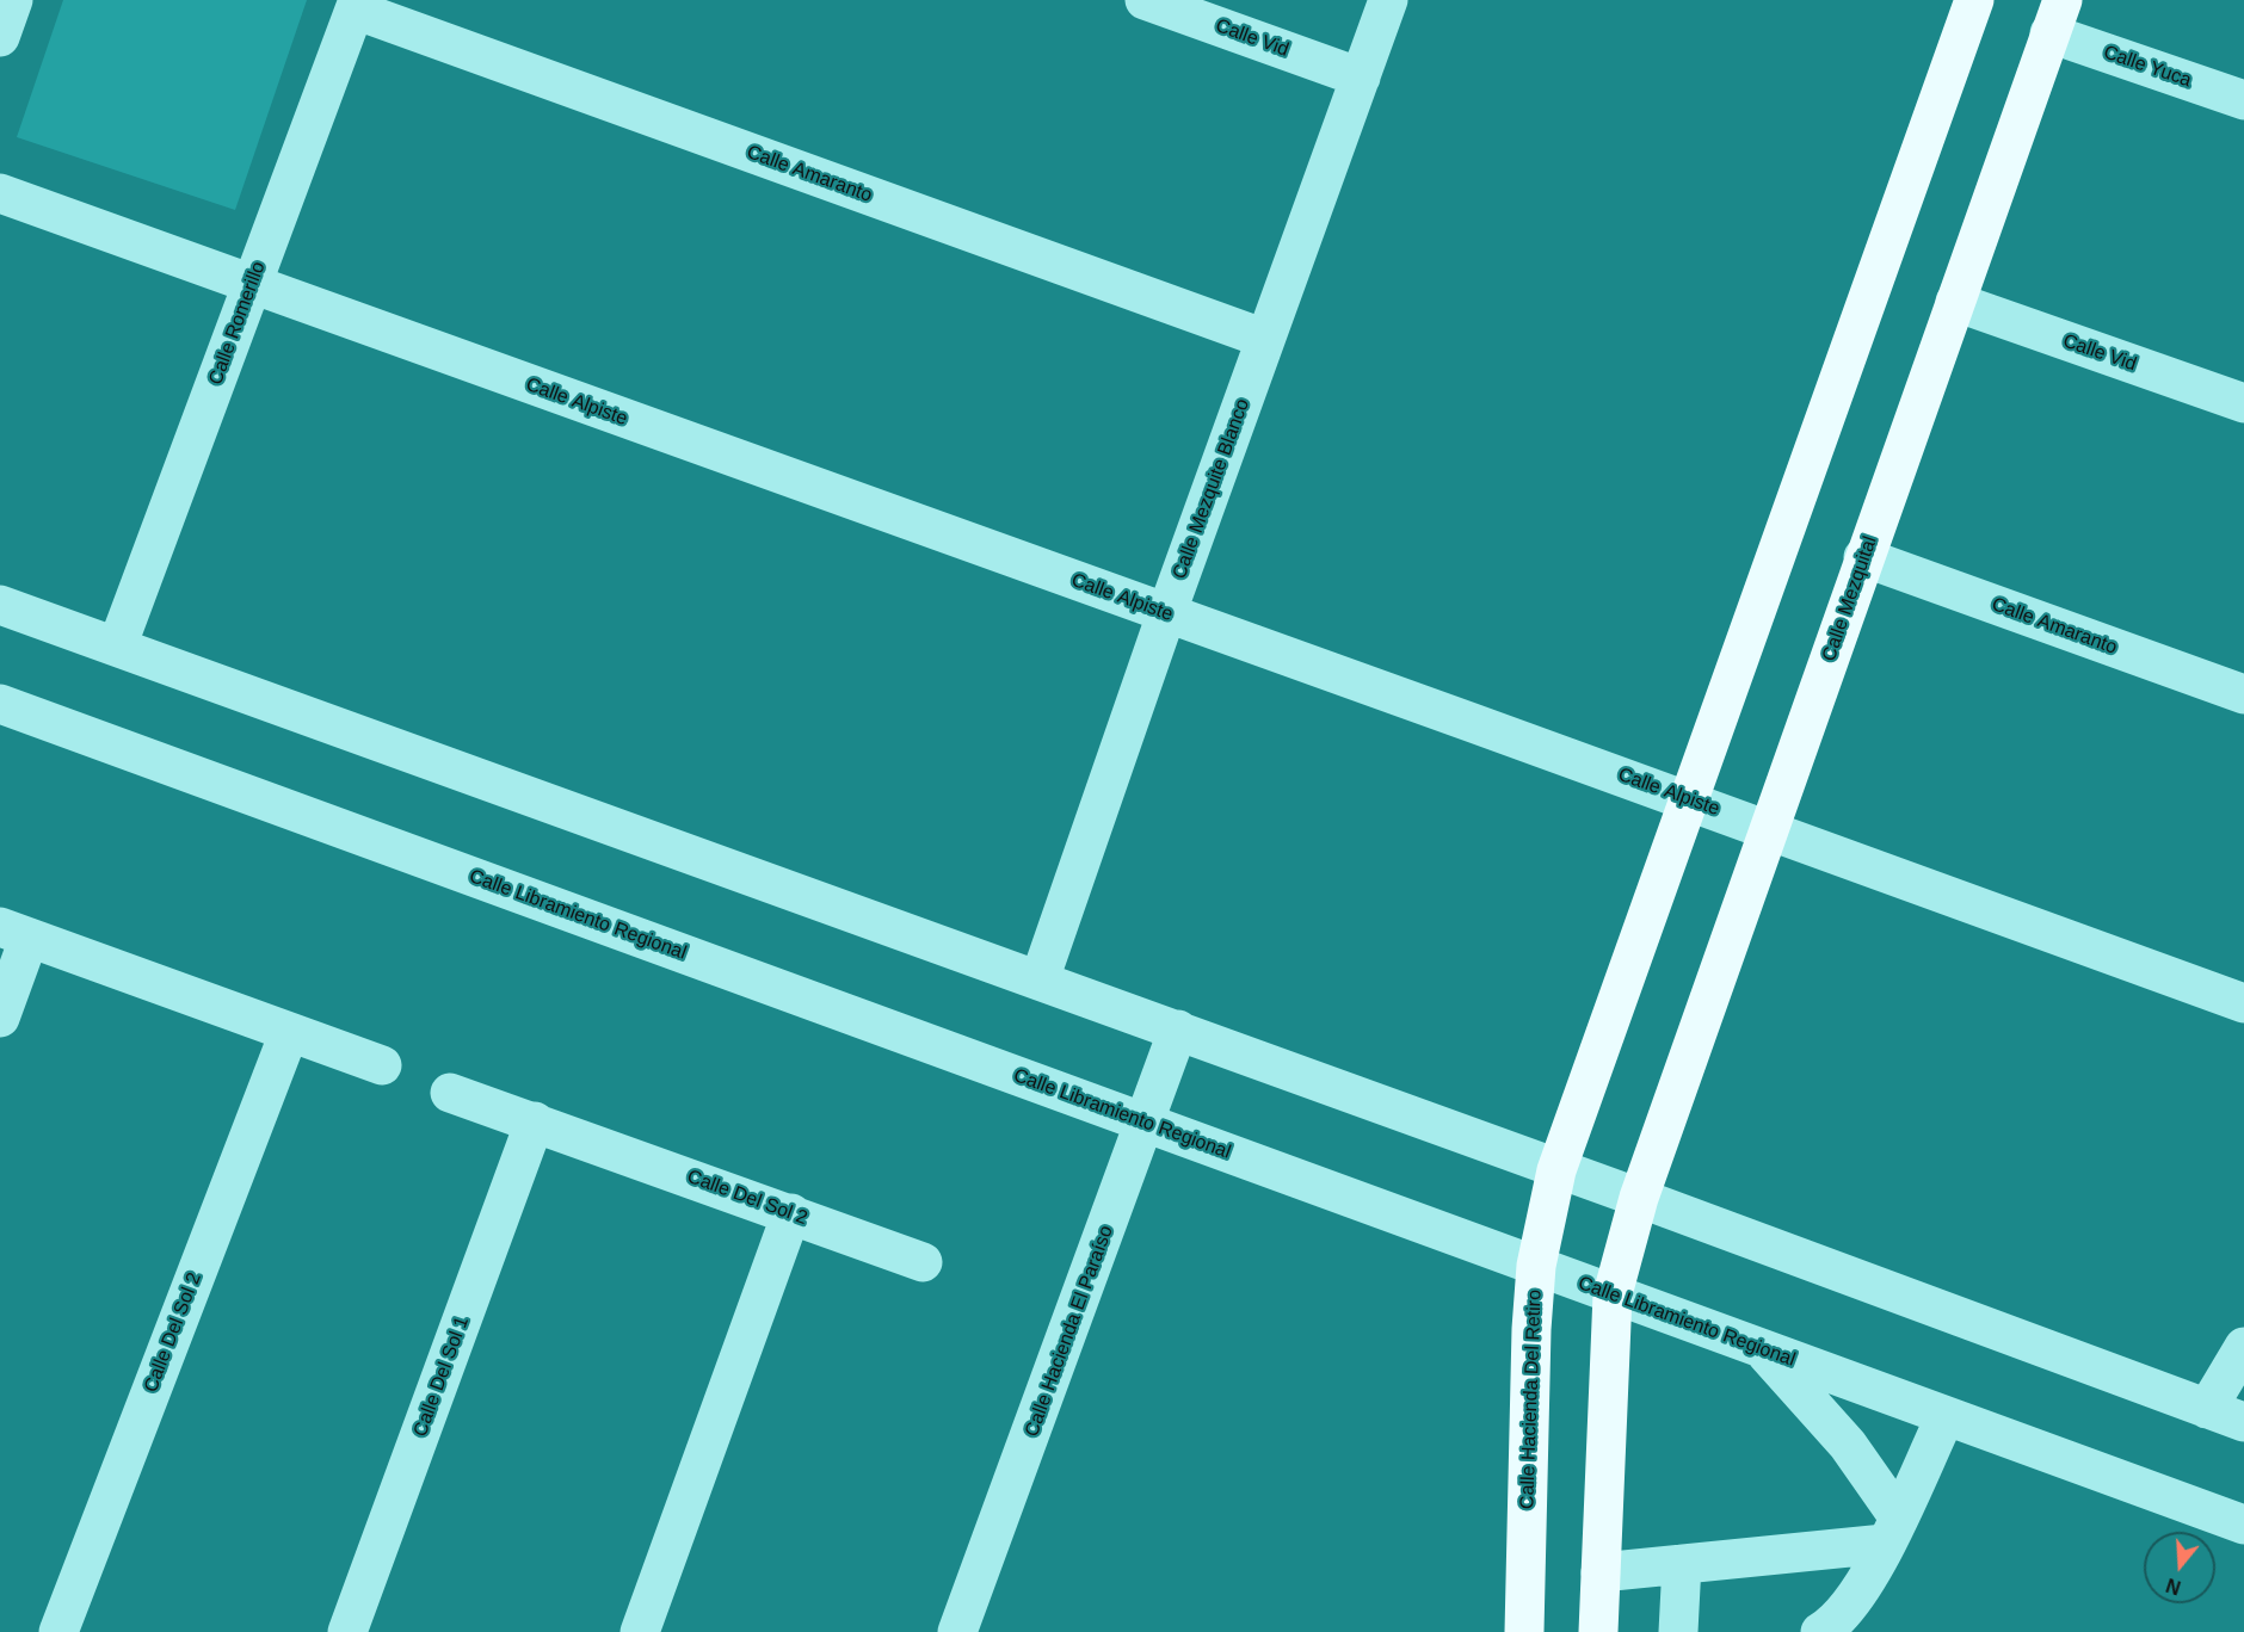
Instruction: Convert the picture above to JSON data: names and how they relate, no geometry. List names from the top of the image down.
{
  "streets": {
    "main road": ["Calle Mezquital", "Calle Hacienda Del Retiro"],
    "street": [
      "Calle Vid",
      "Calle Yuca",
      "Calle Amaranto",
      "Calle Romerillo",
      "Calle Alpiste",
      "Calle Mezquite Blanco",
      "Calle Libramiento Regional",
      "Calle Del Sol 2",
      "Calle Hacienda El Paraíso",
      "Calle Del Sol 1"
    ]
  },
  "crossings": [
    ["Calle Vid", "Calle Mezquite Blanco"],
    ["Calle Vid", "Calle Mezquital"],
    ["Calle Yuca", "Calle Mezquital"],
    ["Calle Amaranto", "Calle Romerillo"],
    ["Calle Amaranto", "Calle Mezquite Blanco"],
    ["Calle Amaranto", "Calle Mezquital"],
    ["Calle Romerillo", "Calle Alpiste"],
    ["Calle Alpiste", "Calle Mezquite Blanco"],
    ["Calle Alpiste", "Calle Mezquital"],
    ["Calle Libramiento Regional", "Calle Hacienda El Paraíso"],
    ["Calle Libramiento Regional", "Calle Hacienda Del Retiro"],
    ["Calle Del Sol 2", "Calle Del Sol 1"]
  ],
  "north": "bottom"
}
